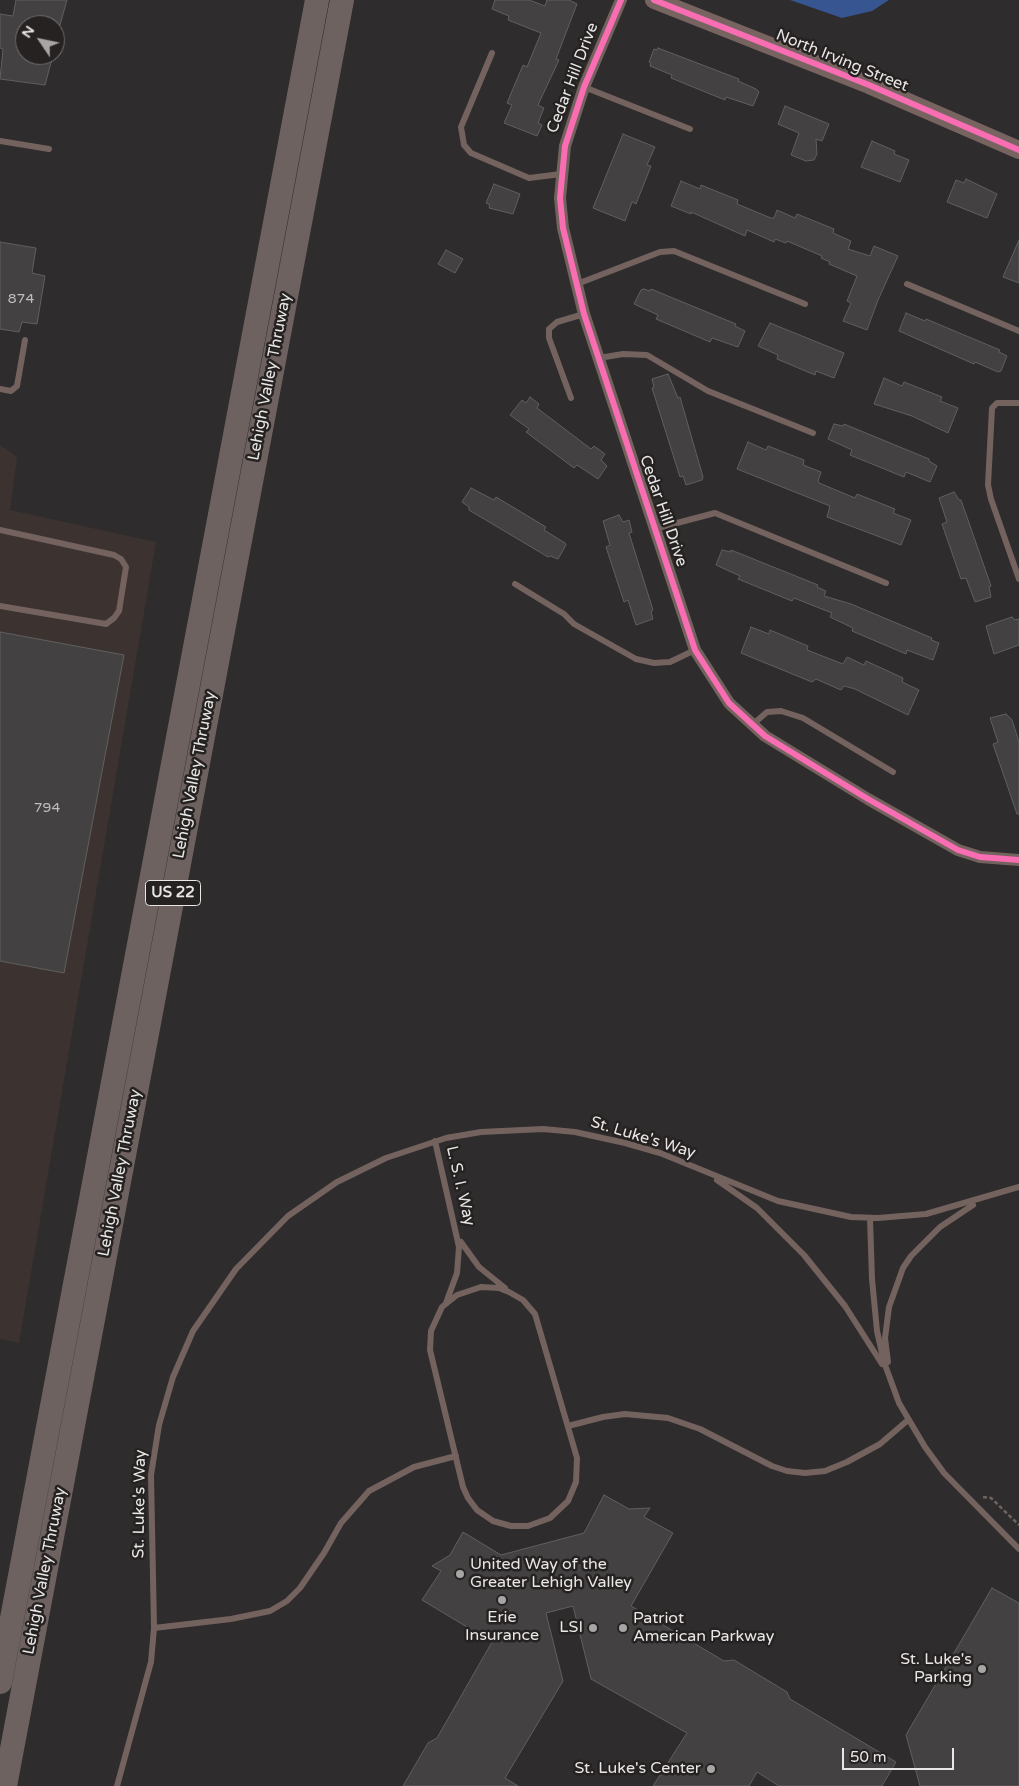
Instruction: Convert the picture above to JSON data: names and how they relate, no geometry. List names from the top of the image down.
{
  "streets": {
    "highway": ["Lehigh Valley Thruway", "US 22"],
    "street": ["North Irving Street", "Cedar Hill Drive"],
    "lane": ["St. Luke's Way", "L. S. I. Way"]
  },
  "crossings": [
    ["St. Luke's Way", "L. S. I. Way"]
  ],
  "places": [
    "United Way of the Greater Lehigh Valley",
    "Erie Insurance",
    "LSI",
    "Patriot American Parkway",
    "St. Luke's Parking",
    "St. Luke's Center"
  ],
  "house_numbers": ["874", "794"],
  "scale_bar": "50 m",
  "north": "top left"
}
